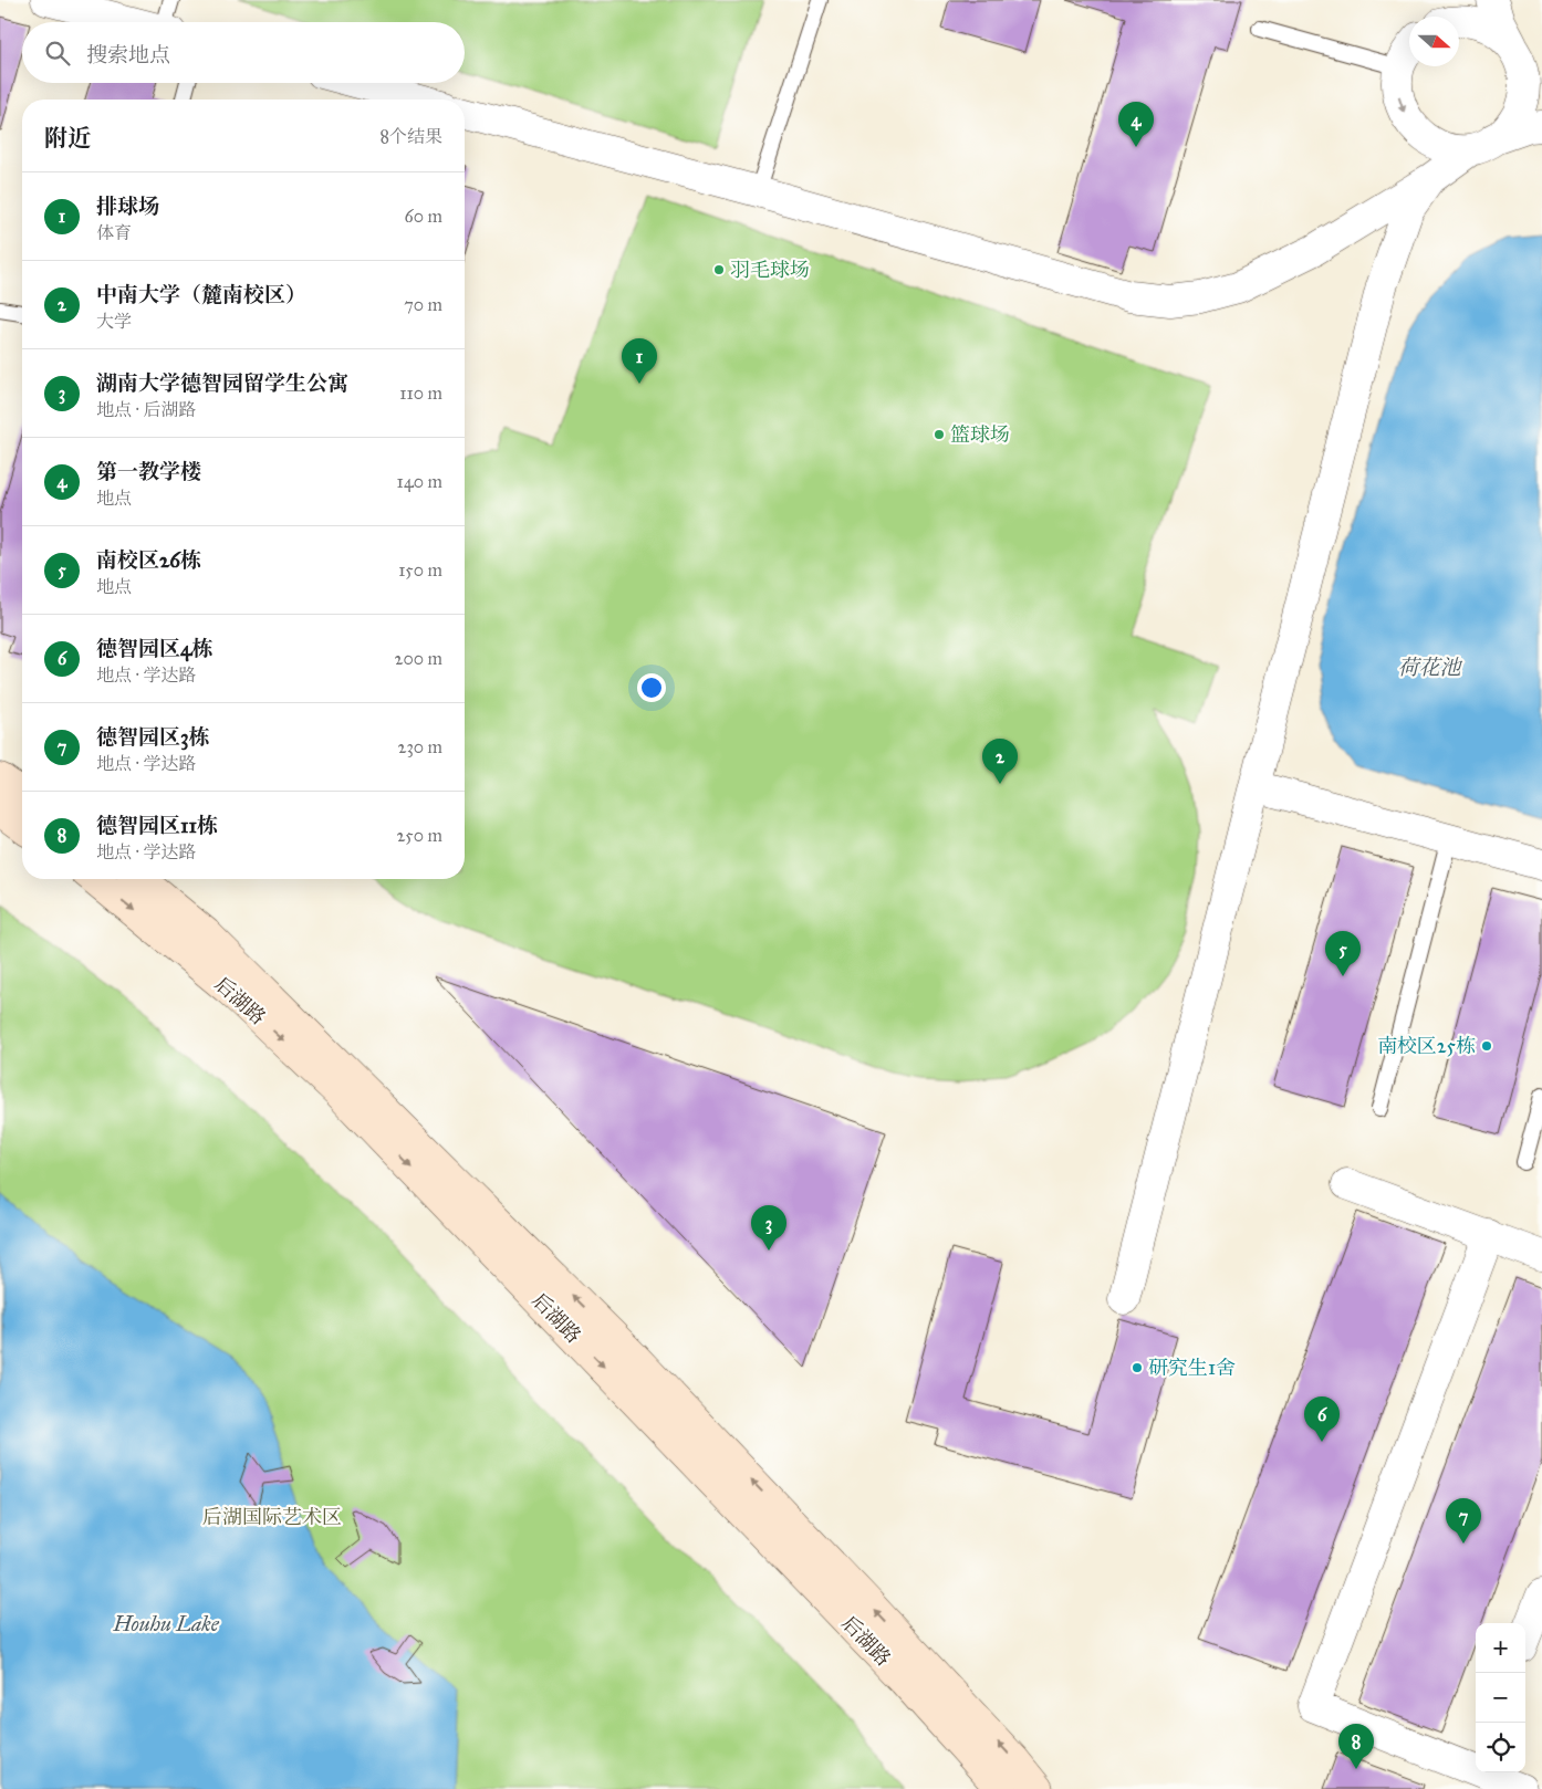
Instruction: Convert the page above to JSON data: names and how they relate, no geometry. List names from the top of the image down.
{
  "streets": {
    "main road": ["后湖路"]
  },
  "water": ["荷花池", "Houhu Lake"],
  "parks": ["后湖国际艺术区"],
  "places": [
    "羽毛球场",
    "篮球场",
    "南校区25栋",
    "研究生1舍"
  ],
  "north": "right",
  "page": {
    "search": "搜索地点",
    "heading": ["附近", "8个结果"],
    "pins": [
      "4",
      "1",
      "2",
      "5",
      "3",
      "6",
      "7",
      "8"
    ],
    "list": [
      {
        "mark": "1",
        "name": "排球场",
        "note": "体育",
        "value": "60 m"
      },
      {
        "mark": "2",
        "name": "中南大学（麓南校区）",
        "note": "大学",
        "value": "70 m"
      },
      {
        "mark": "3",
        "name": "湖南大学德智园留学生公寓",
        "note": "地点 · 后湖路",
        "value": "110 m"
      },
      {
        "mark": "4",
        "name": "第一教学楼",
        "note": "地点",
        "value": "140 m"
      },
      {
        "mark": "5",
        "name": "南校区26栋",
        "note": "地点",
        "value": "150 m"
      },
      {
        "mark": "6",
        "name": "徳智园区4栋",
        "note": "地点 · 学达路",
        "value": "200 m"
      },
      {
        "mark": "7",
        "name": "徳智园区3栋",
        "note": "地点 · 学达路",
        "value": "230 m"
      },
      {
        "mark": "8",
        "name": "德智园区11栋",
        "note": "地点 · 学达路",
        "value": "250 m"
      }
    ],
    "map_buttons": ["+", "−"]
  }
}
